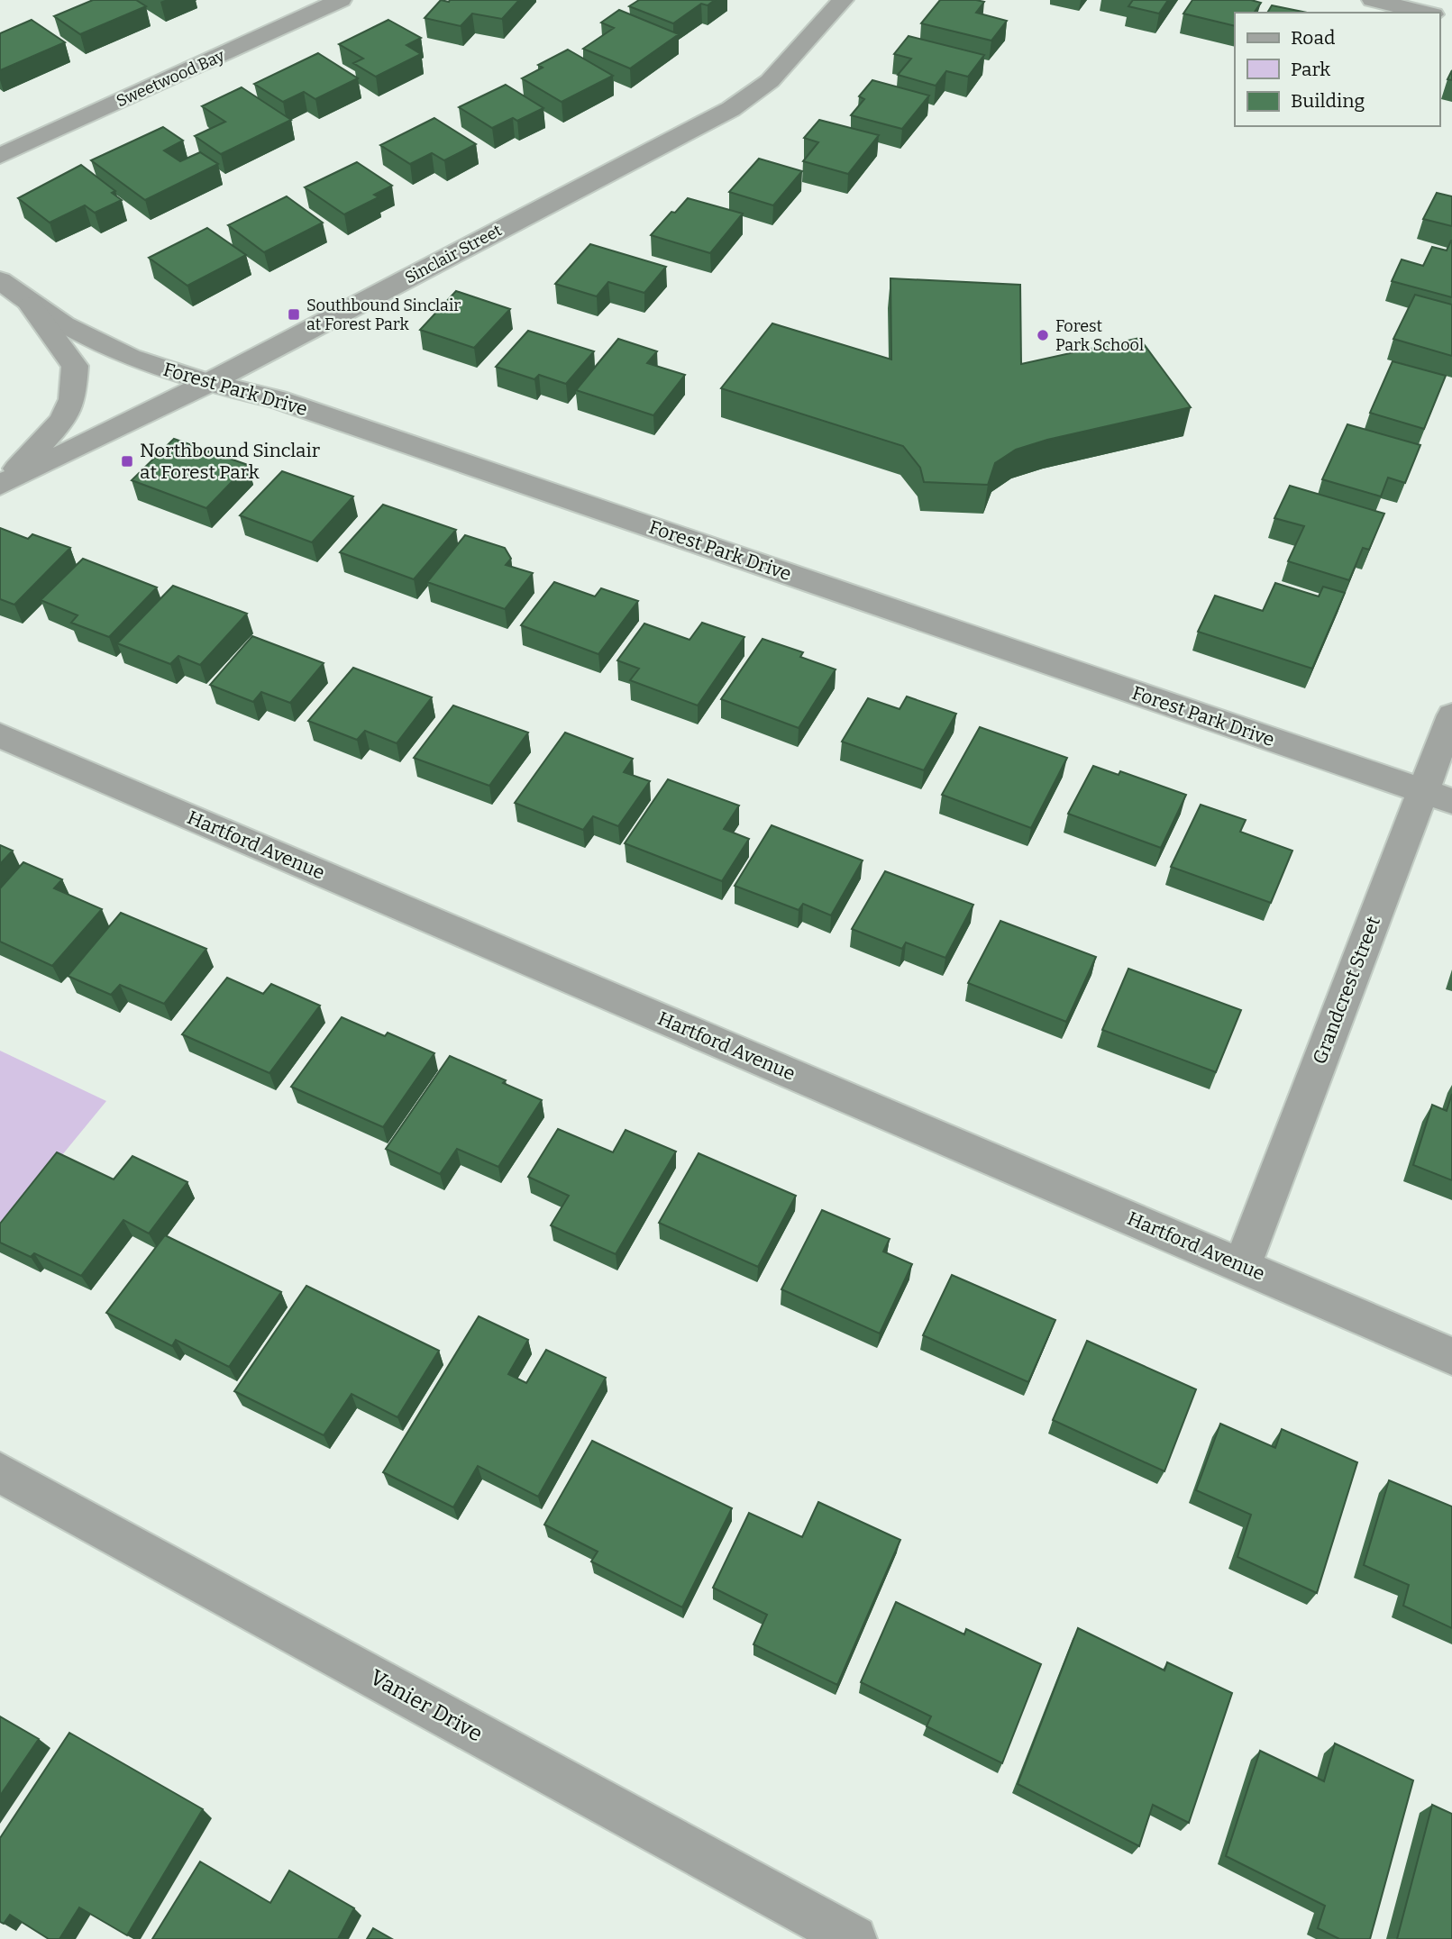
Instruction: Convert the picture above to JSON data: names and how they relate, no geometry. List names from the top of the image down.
{
  "streets": {
    "street": [
      "Sweetwood Bay",
      "Sinclair Street",
      "Forest Park Drive",
      "Hartford Avenue",
      "Grandcrest Street",
      "Vanier Drive"
    ]
  },
  "crossings": [
    ["Sinclair Street", "Forest Park Drive"],
    ["Forest Park Drive", "Grandcrest Street"],
    ["Hartford Avenue", "Grandcrest Street"]
  ],
  "places": {
    "transit": ["Southbound Sinclair at Forest Park", "Northbound Sinclair at Forest Park"],
    "other": ["Forest Park School"]
  },
  "legend": ["Road", "Park", "Building"]
}
